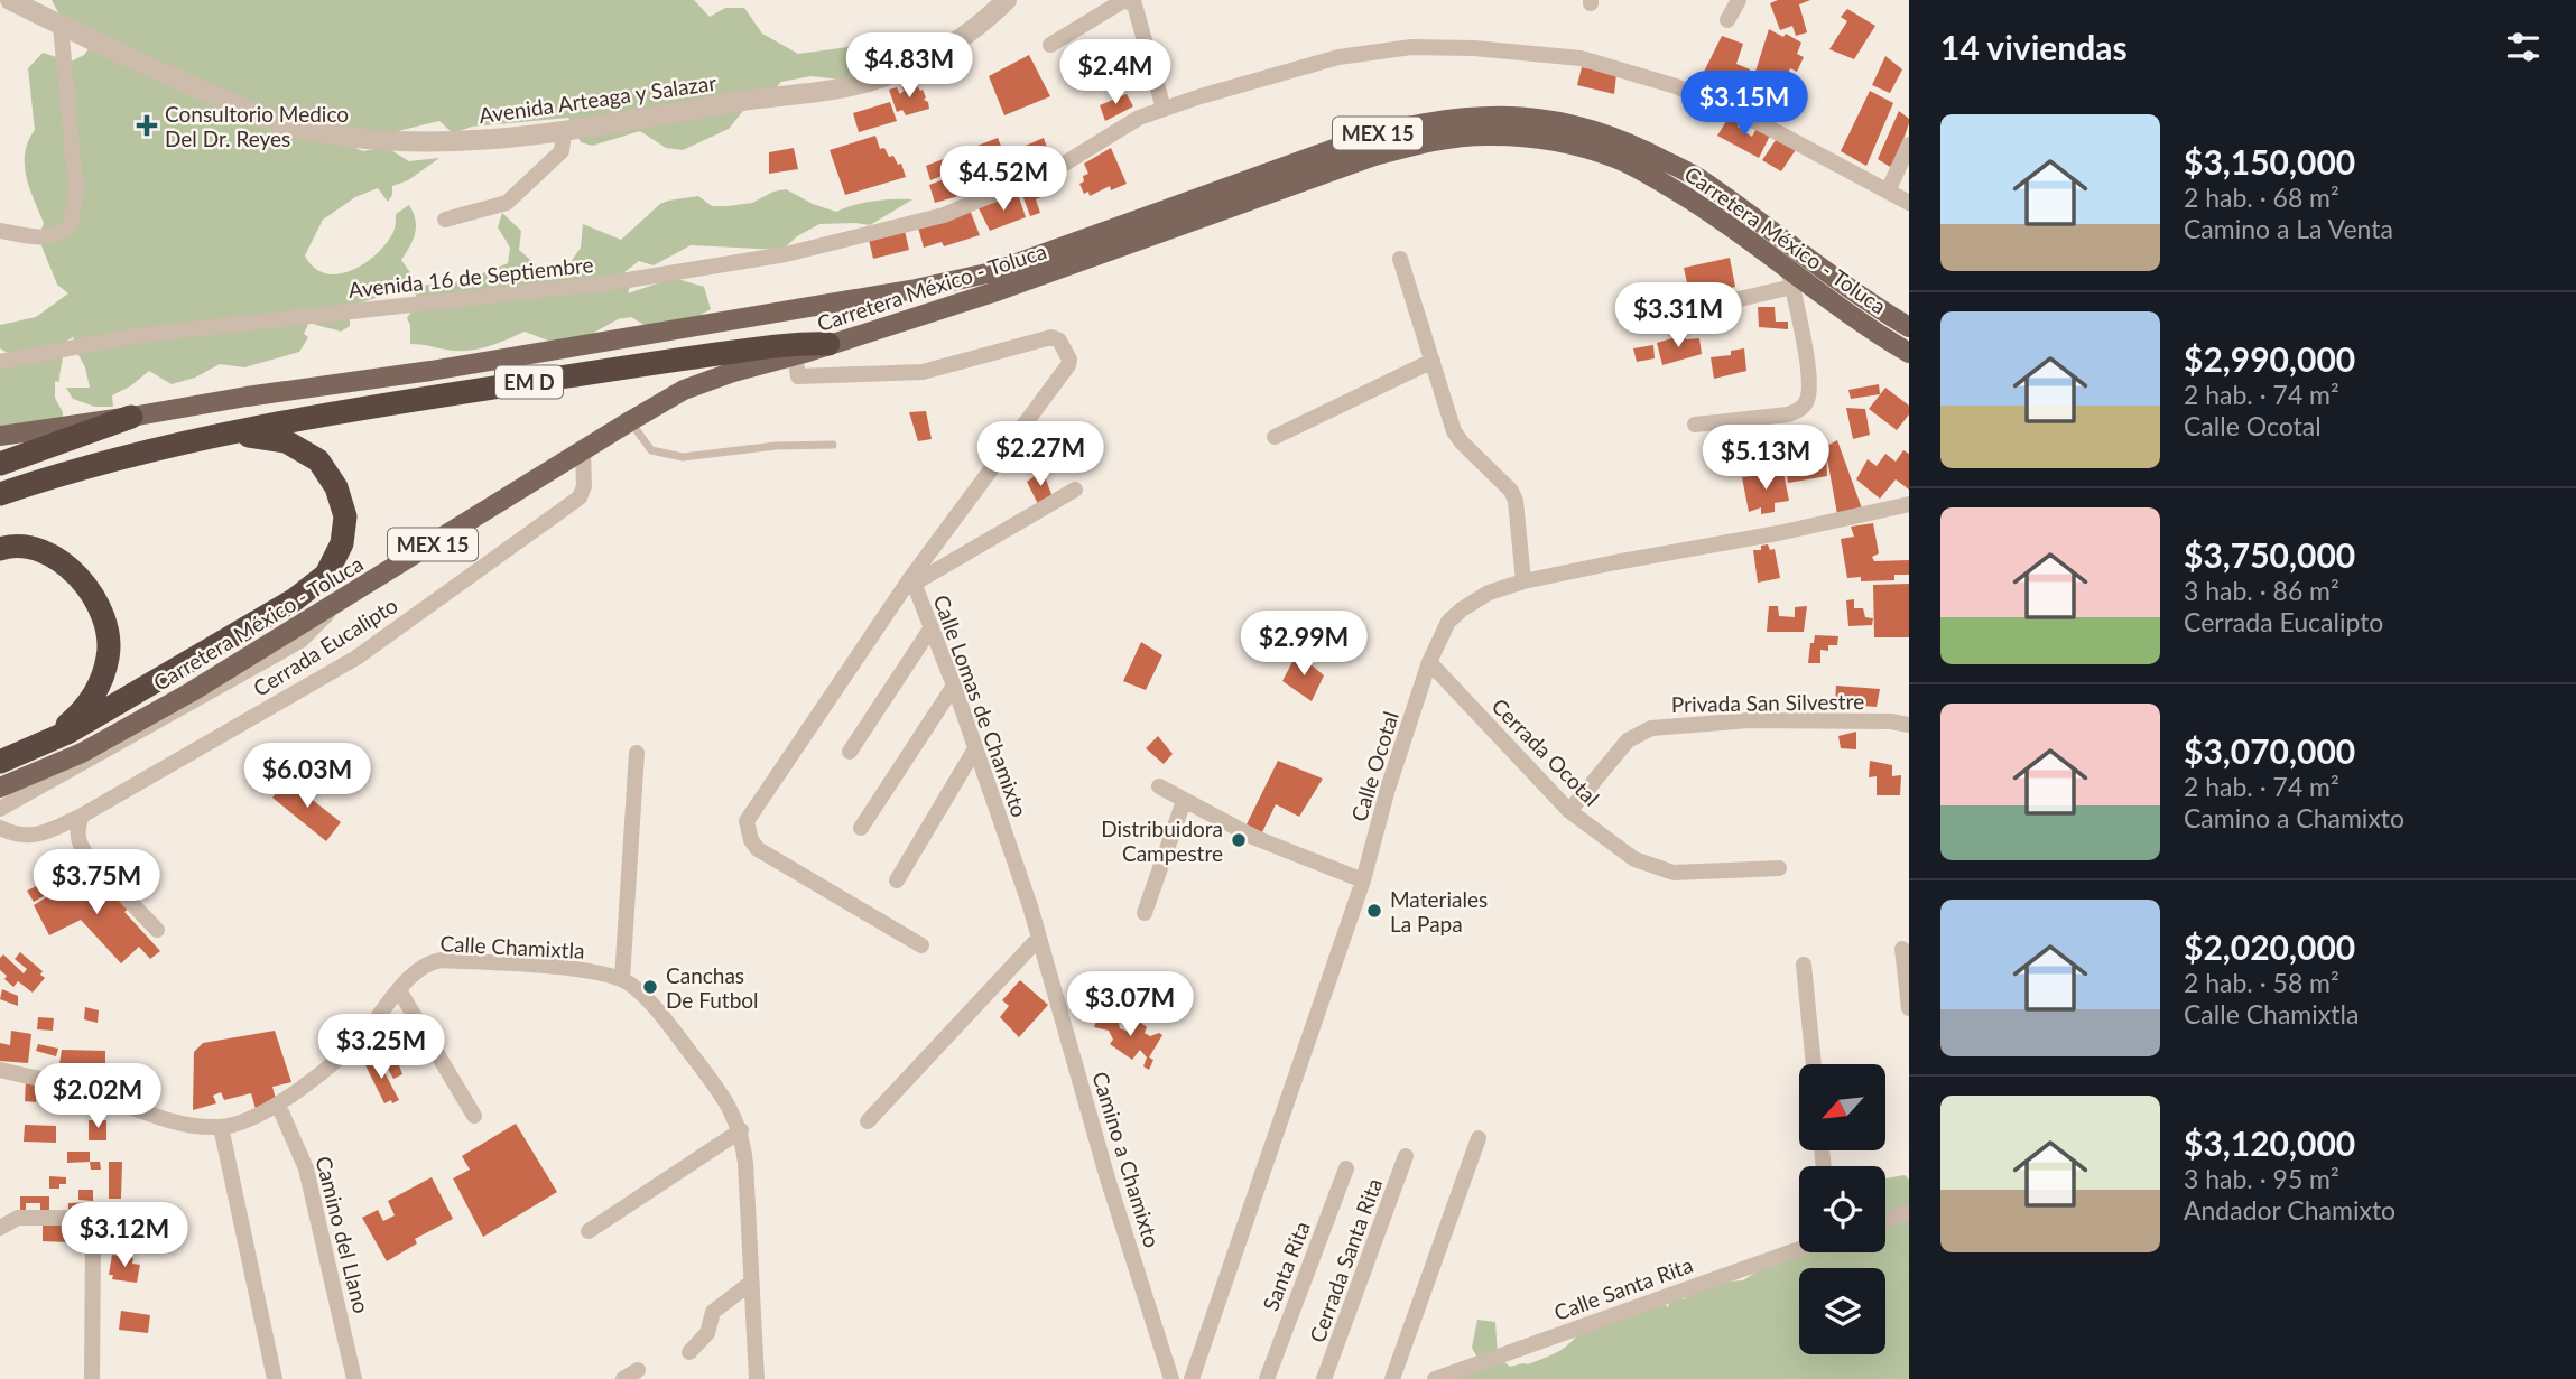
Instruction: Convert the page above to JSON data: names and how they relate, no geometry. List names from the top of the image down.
{
  "streets": {
    "highway": ["EM D"],
    "main road": ["MEX 15", "Carretera México - Toluca"],
    "street": [
      "Avenida Arteaga y Salazar",
      "Avenida 16 de Septiembre",
      "Cerrada Eucalipto",
      "Privada San Silvestre",
      "Calle Lomas de Chamixto",
      "Cerrada Ocotal",
      "Calle Ocotal",
      "Calle Chamixtla",
      "Camino a Chamixto",
      "Camino del Llano",
      "Cerrada Santa Rita",
      "Santa Rita",
      "Calle Santa Rita"
    ]
  },
  "crossings": [
    ["Carretera México - Toluca", "EM D"],
    ["Carretera México - Toluca", "Cerrada Eucalipto"],
    ["Carretera México - Toluca", "Calle Lomas de Chamixto"],
    ["Privada San Silvestre", "Cerrada Ocotal"],
    ["Calle Lomas de Chamixto", "Camino a Chamixto"],
    ["Cerrada Ocotal", "Calle Ocotal"],
    ["Calle Chamixtla", "Camino del Llano"]
  ],
  "places": {
    "health": ["Consultorio Medico Del Dr. Reyes"],
    "other": ["Distribuidora Campestre", "Materiales La Papa", "Canchas De Futbol"]
  },
  "north": "bottom left",
  "page": {
    "heading": "14 viviendas",
    "price": [
      "$4.83M",
      "$2.4M",
      "$3.15M",
      "$4.52M",
      "$3.31M",
      "$2.27M",
      "$5.13M",
      "$2.99M",
      "$6.03M",
      "$3.75M",
      "$3.07M",
      "$3.25M",
      "$2.02M",
      "$3.12M"
    ],
    "list": [
      {
        "name": "$3,150,000",
        "note": "2 hab. · 68 m² · Camino a La Venta"
      },
      {
        "name": "$2,990,000",
        "note": "2 hab. · 74 m² · Calle Ocotal"
      },
      {
        "name": "$3,750,000",
        "note": "3 hab. · 86 m² · Cerrada Eucalipto"
      },
      {
        "name": "$3,070,000",
        "note": "2 hab. · 74 m² · Camino a Chamixto"
      },
      {
        "name": "$2,020,000",
        "note": "2 hab. · 58 m² · Calle Chamixtla"
      },
      {
        "name": "$3,120,000",
        "note": "3 hab. · 95 m² · Andador Chamixto"
      }
    ]
  }
}
